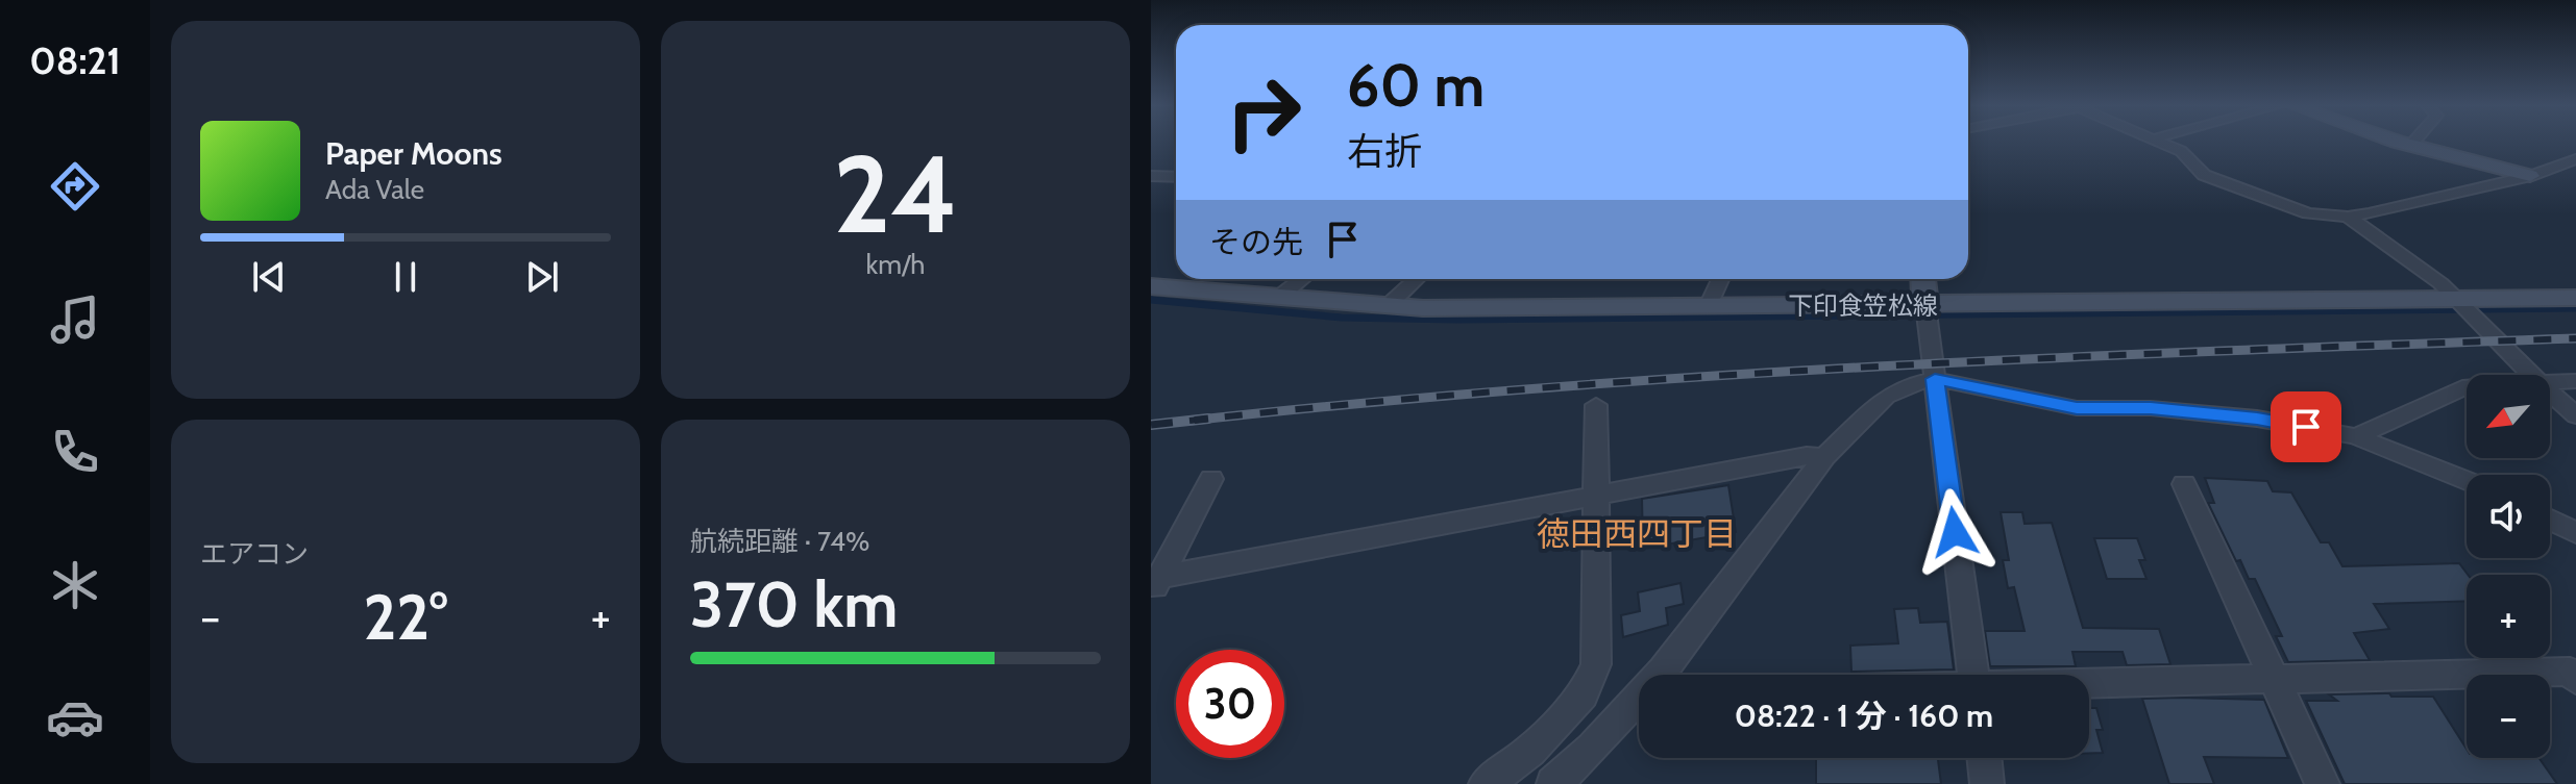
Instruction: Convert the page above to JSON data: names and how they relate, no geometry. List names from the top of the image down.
{
  "streets": {
    "main road": ["下印食笠松線"]
  },
  "districts": ["徳田西四丁目"],
  "north": "bottom left",
  "page": {
    "tabs": "08:21",
    "tile": [
      ["24", "km/h"],
      "エアコン",
      ["航続距離 · 74%", "370 km"]
    ],
    "turn": ["60 m", "右折"],
    "song": ["Paper Moons", "Ada Vale"],
    "then": "その先",
    "map_buttons": ["+", "−"],
    "heat": ["−", "22°", "+"],
    "limit": "30",
    "trip": "08:22 · 1 分 · 160 m"
  }
}
